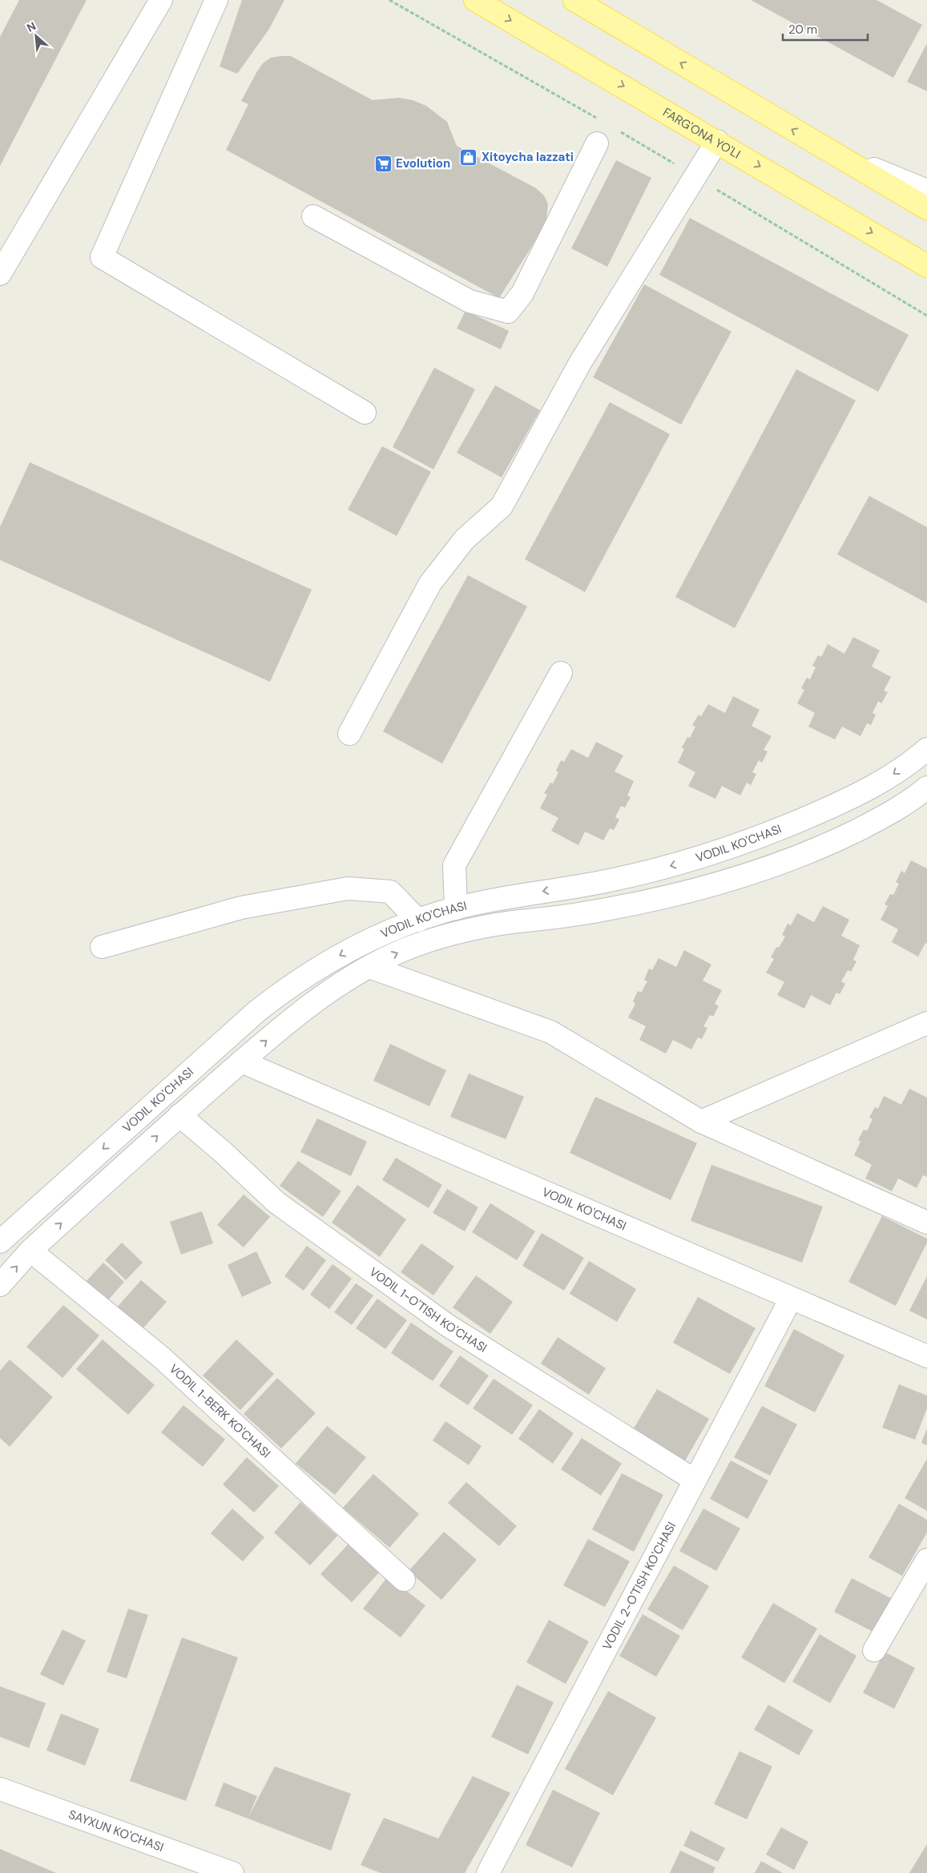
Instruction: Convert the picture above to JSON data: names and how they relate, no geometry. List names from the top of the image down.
{
  "streets": {
    "main road": ["FARG'ONA YO'LI"],
    "street": [
      "VODIL KO'CHASI",
      "VODIL 1-O'TISH KO'CHASI",
      "VODIL 1-BERK KO'CHASI",
      "VODIL 2-O'TISH KO'CHASI",
      "SAYXUN KO'CHASI"
    ]
  },
  "crossings": [
    ["VODIL KO'CHASI", "VODIL 1-O'TISH KO'CHASI"],
    ["VODIL KO'CHASI", "VODIL 1-BERK KO'CHASI"],
    ["VODIL KO'CHASI", "VODIL 2-O'TISH KO'CHASI"],
    ["VODIL 1-O'TISH KO'CHASI", "VODIL 2-O'TISH KO'CHASI"]
  ],
  "places": {
    "shop": ["Xitoycha lazzati"],
    "supermarket": ["Evolution"]
  },
  "scale_bar": "20 m",
  "north": "top left"
}
